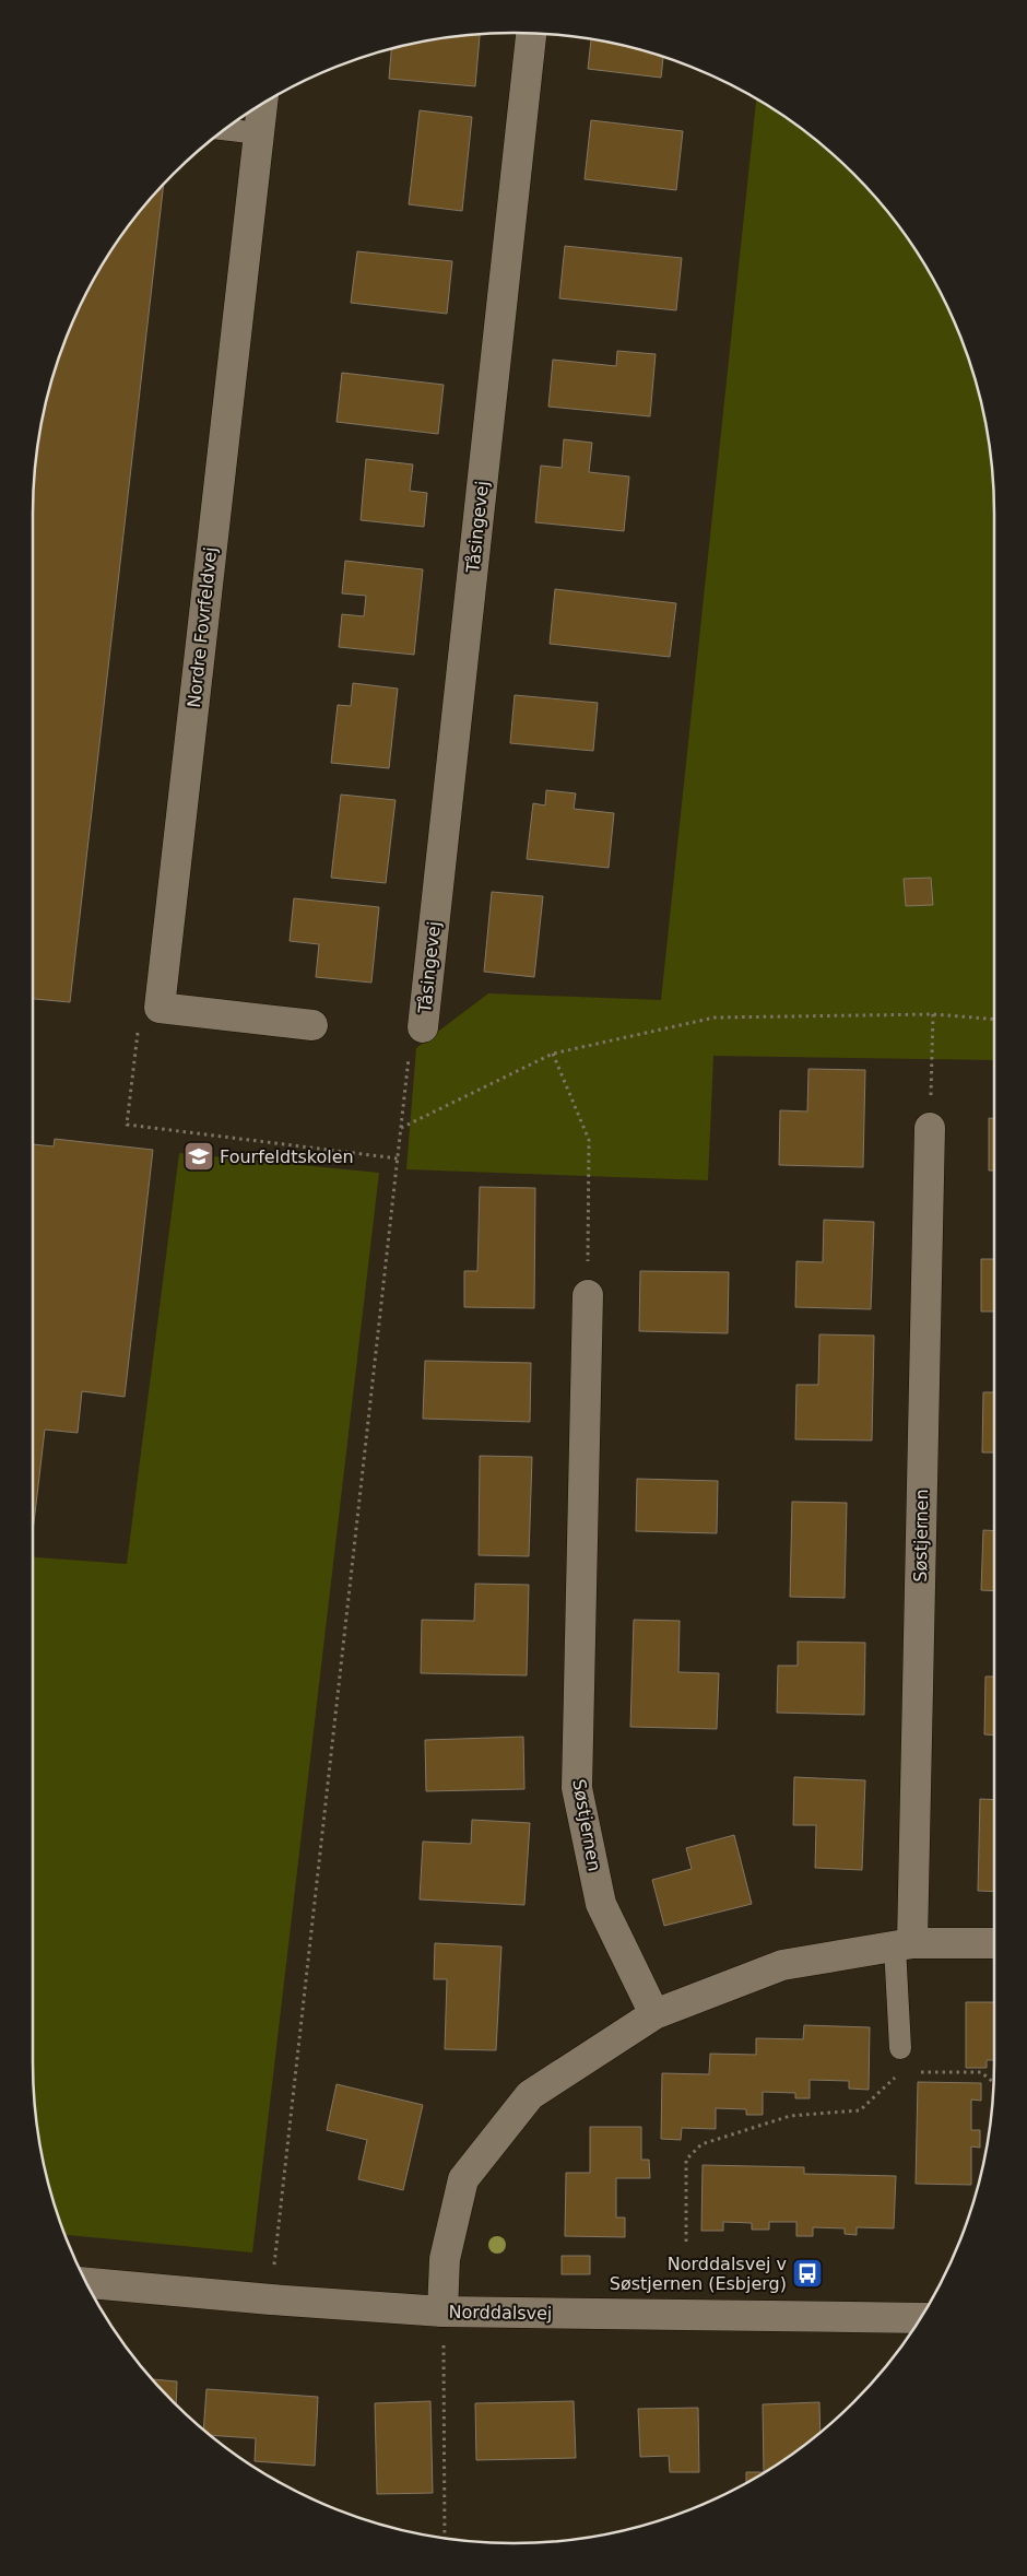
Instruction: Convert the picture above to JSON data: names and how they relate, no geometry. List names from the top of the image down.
{
  "streets": {
    "street": [
      "Tåsingevej",
      "Nordre Fovrfeldvej",
      "Søstjernen",
      "Norddalsvej"
    ]
  },
  "places": {
    "school or university": ["Fourfeldtskolen"],
    "bus stop": ["Norddalsvej v Søstjernen (Esbjerg)"]
  }
}
